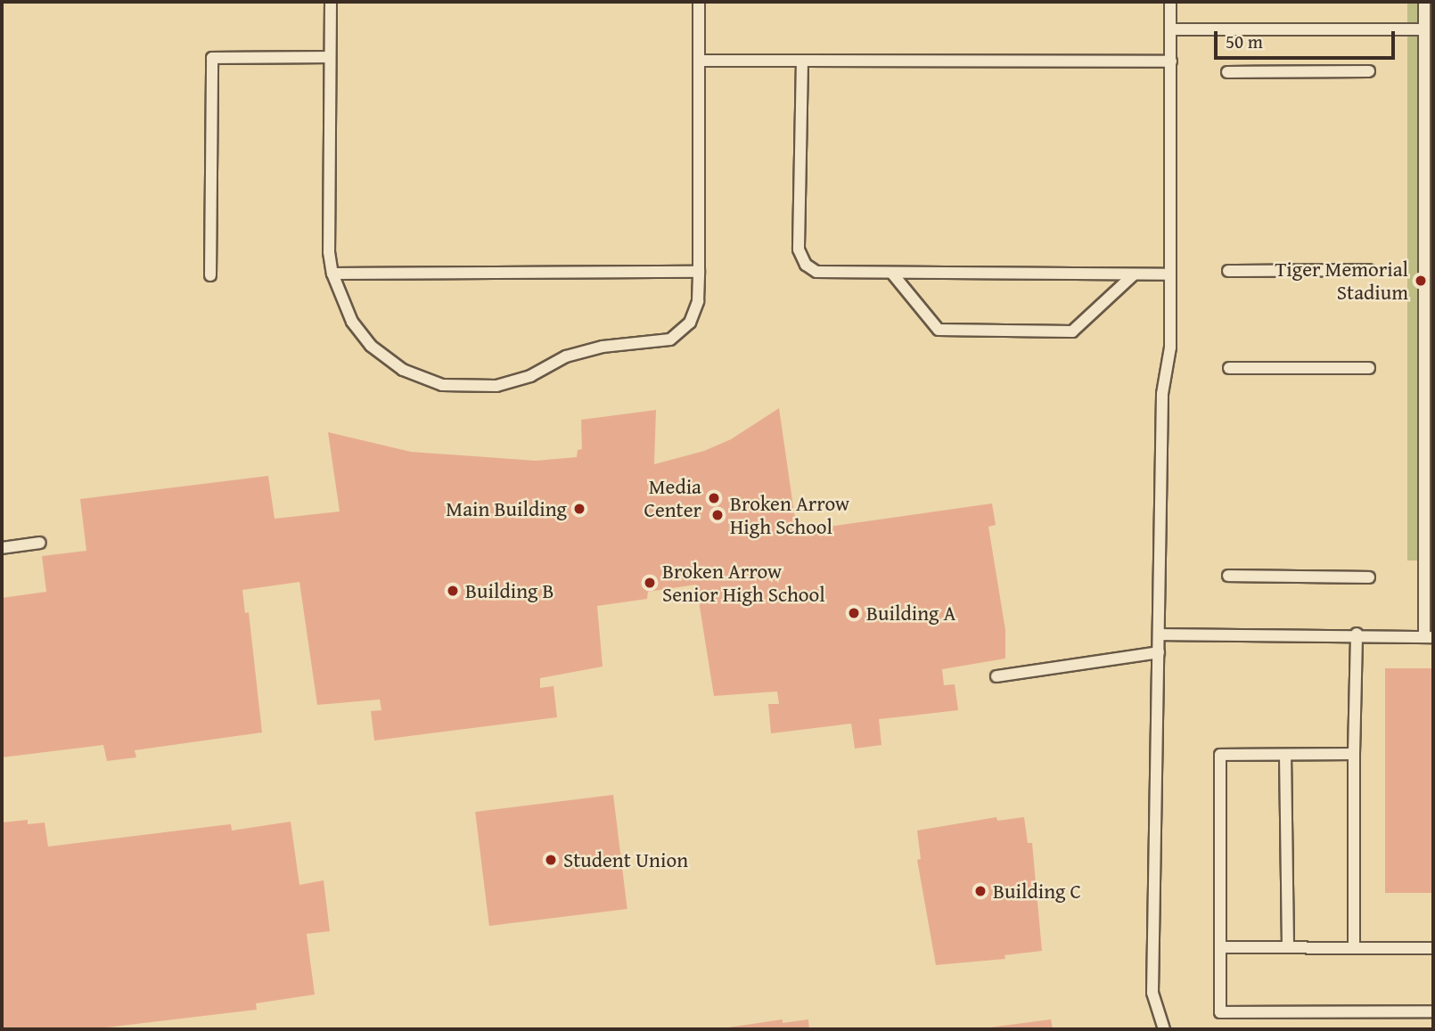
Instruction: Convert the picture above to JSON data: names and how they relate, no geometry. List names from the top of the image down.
{
  "places": [
    "Tiger Memorial Stadium",
    "Media Center",
    "Main Building",
    "Broken Arrow High School",
    "Broken Arrow Senior High School",
    "Building B",
    "Building A",
    "Student Union",
    "Building C"
  ],
  "scale_bar": "50 m"
}
